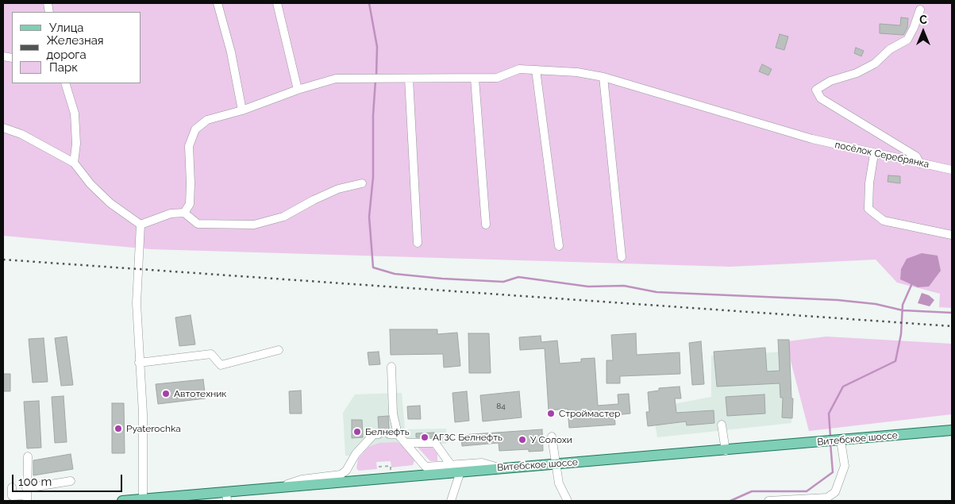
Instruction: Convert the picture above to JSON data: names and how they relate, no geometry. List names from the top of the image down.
{
  "streets": {
    "main road": ["Витебское шоссе"],
    "street": ["посёлок Серебрянка"]
  },
  "places": [
    "Автотехник",
    "Строймастер",
    "Pyaterochka",
    "Белнефть",
    "АГЗС Белнефть",
    "У Солохи"
  ],
  "house_numbers": ["84"],
  "legend": ["Улица", "Железная дорога", "Парк"],
  "scale_bar": "100 m",
  "north": "top"
}
